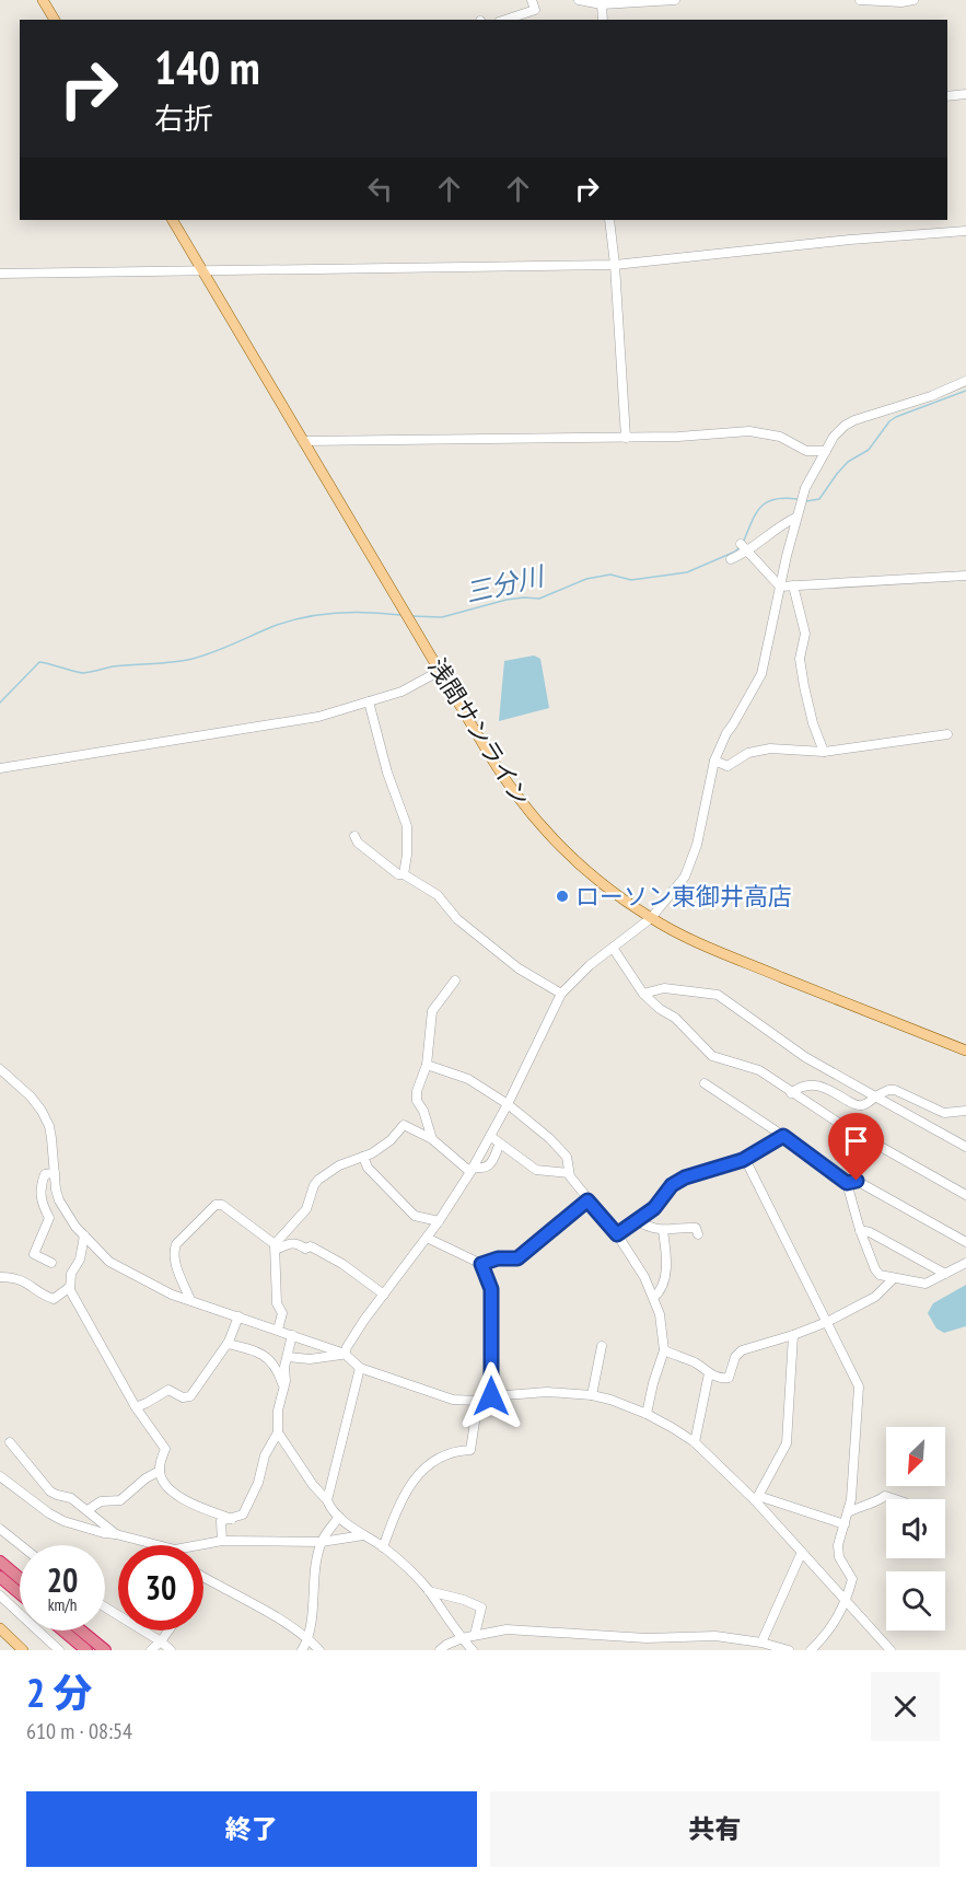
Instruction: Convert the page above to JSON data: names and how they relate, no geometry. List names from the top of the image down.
{
  "streets": {
    "main road": ["浅間サンライン"]
  },
  "water": ["三分川"],
  "places": ["ローソン東御井高店"],
  "north": "bottom left",
  "page": {
    "turn": ["140 m", "右折"],
    "speed": "20 km/h",
    "limit": "30",
    "heading": ["2 分", "610 m · 08:54"],
    "buttons": ["終了", "共有"]
  }
}
